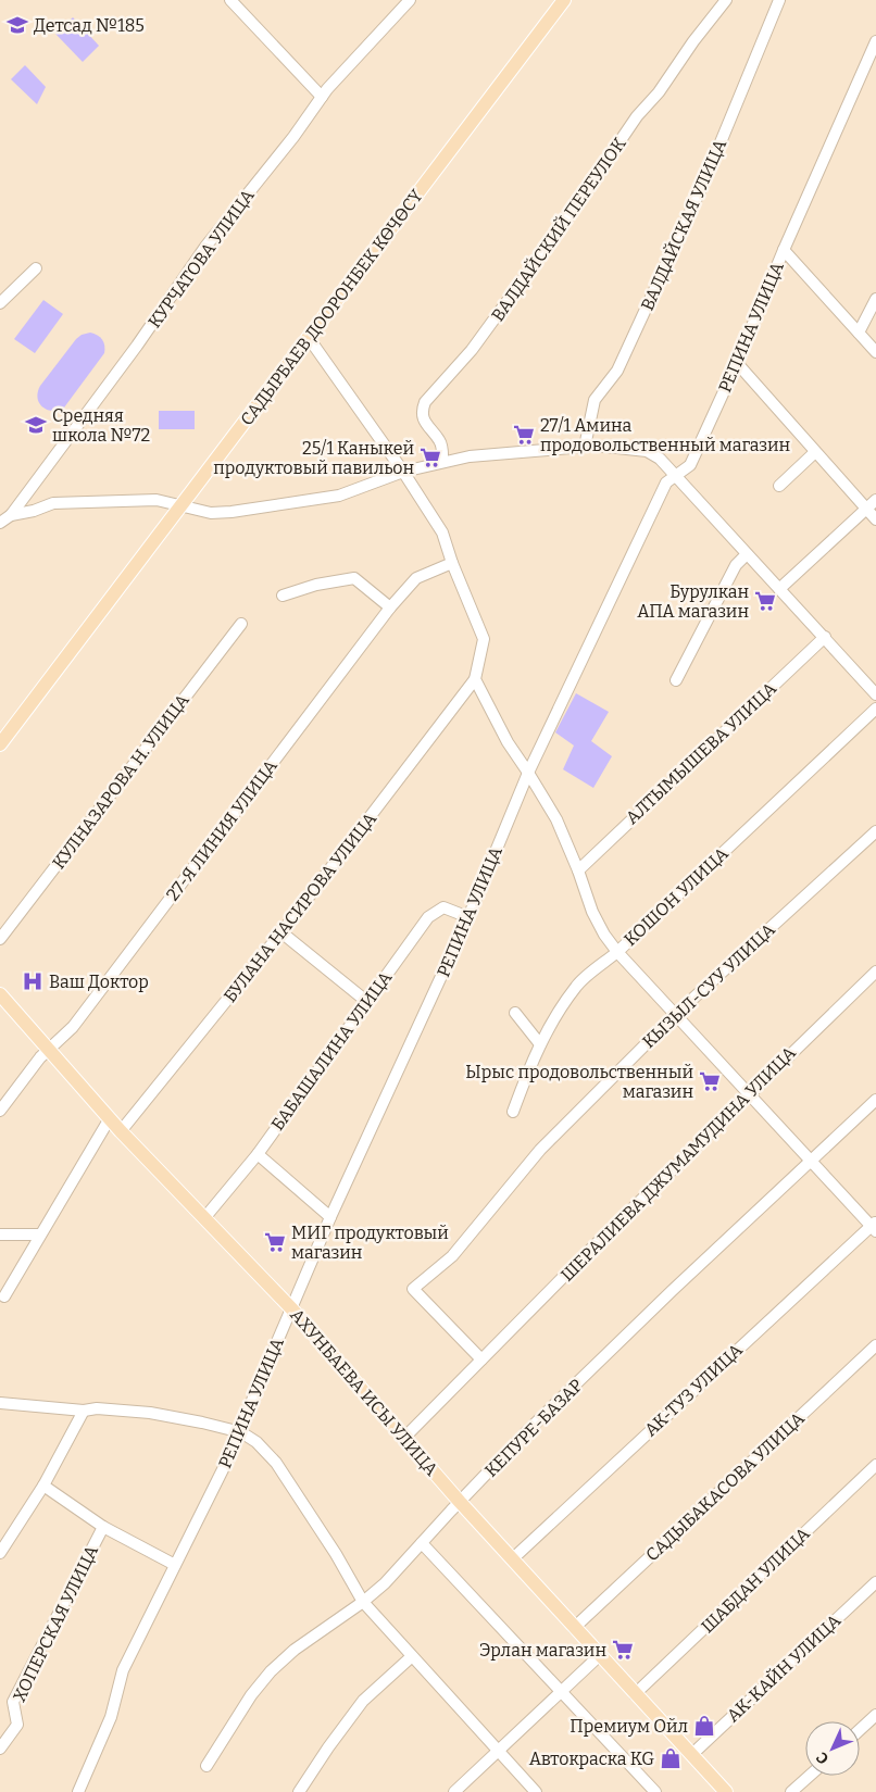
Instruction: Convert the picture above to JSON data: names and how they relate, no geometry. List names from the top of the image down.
{
  "streets": {
    "main road": ["САДЫРБАЕВ ДООРОНБЕК КӨЧӨСҮ", "АХУНБАЕВА ИСЫ УЛИЦА"],
    "street": [
      "ВАЛДАЙСКАЯ УЛИЦА",
      "ВАЛДАЙСКИЙ ПЕРЕУЛОК",
      "КУРЧАТОВА УЛИЦА",
      "РЕПИНА УЛИЦА",
      "АЛТЫМЫШЕВА УЛИЦА",
      "КУЛНАЗАРОВА Н. УЛИЦА",
      "27-Я ЛИНИЯ УЛИЦА",
      "КОШОН УЛИЦА",
      "БУЛАНА НАСИРОВА УЛИЦА",
      "КЫЗЫЛ-СУУ УЛИЦА",
      "БАБАШАЛИНА УЛИЦА",
      "ШЕРАЛИЕВА ДЖУМАМУДИНА УЛИЦА",
      "АК-ТУЗ УЛИЦА",
      "КЕПУРЕ-БАЗАР",
      "САДЫБАКАСОВА УЛИЦА",
      "ШАБДАН УЛИЦА",
      "ХОПЕРСКАЯ УЛИЦА",
      "АК-КАЙН УЛИЦА"
    ]
  },
  "crossings": [
    ["РЕПИНА УЛИЦА", "БАБАШАЛИНА УЛИЦА"],
    ["РЕПИНА УЛИЦА", "АХУНБАЕВА ИСЫ УЛИЦА"],
    ["РЕПИНА УЛИЦА", "ХОПЕРСКАЯ УЛИЦА"],
    ["27-Я ЛИНИЯ УЛИЦА", "АХУНБАЕВА ИСЫ УЛИЦА"],
    ["БУЛАНА НАСИРОВА УЛИЦА", "АХУНБАЕВА ИСЫ УЛИЦА"],
    ["КЫЗЫЛ-СУУ УЛИЦА", "ШЕРАЛИЕВА ДЖУМАМУДИНА УЛИЦА"],
    ["БАБАШАЛИНА УЛИЦА", "АХУНБАЕВА ИСЫ УЛИЦА"],
    ["ШЕРАЛИЕВА ДЖУМАМУДИНА УЛИЦА", "АХУНБАЕВА ИСЫ УЛИЦА"],
    ["АК-ТУЗ УЛИЦА", "АХУНБАЕВА ИСЫ УЛИЦА"],
    ["АХУНБАЕВА ИСЫ УЛИЦА", "КЕПУРЕ-БАЗАР"],
    ["АХУНБАЕВА ИСЫ УЛИЦА", "САДЫБАКАСОВА УЛИЦА"],
    ["АХУНБАЕВА ИСЫ УЛИЦА", "ШАБДАН УЛИЦА"],
    ["АХУНБАЕВА ИСЫ УЛИЦА", "АК-КАЙН УЛИЦА"]
  ],
  "places": {
    "school or university": ["Детсад №185", "Средняя школа №72"],
    "supermarket": [
      "27/1 Амина продовольственный магазин",
      "25/1 Каныкей продуктовый павильон",
      "Бурулкан АПА магазин",
      "Ырыс продовольственный магазин",
      "МИГ продуктовый магазин",
      "Эрлан магазин"
    ],
    "hospital": ["Ваш Доктор"],
    "shop": ["Премиум Ойл", "Автокраска KG"]
  },
  "north": "bottom left"
}
